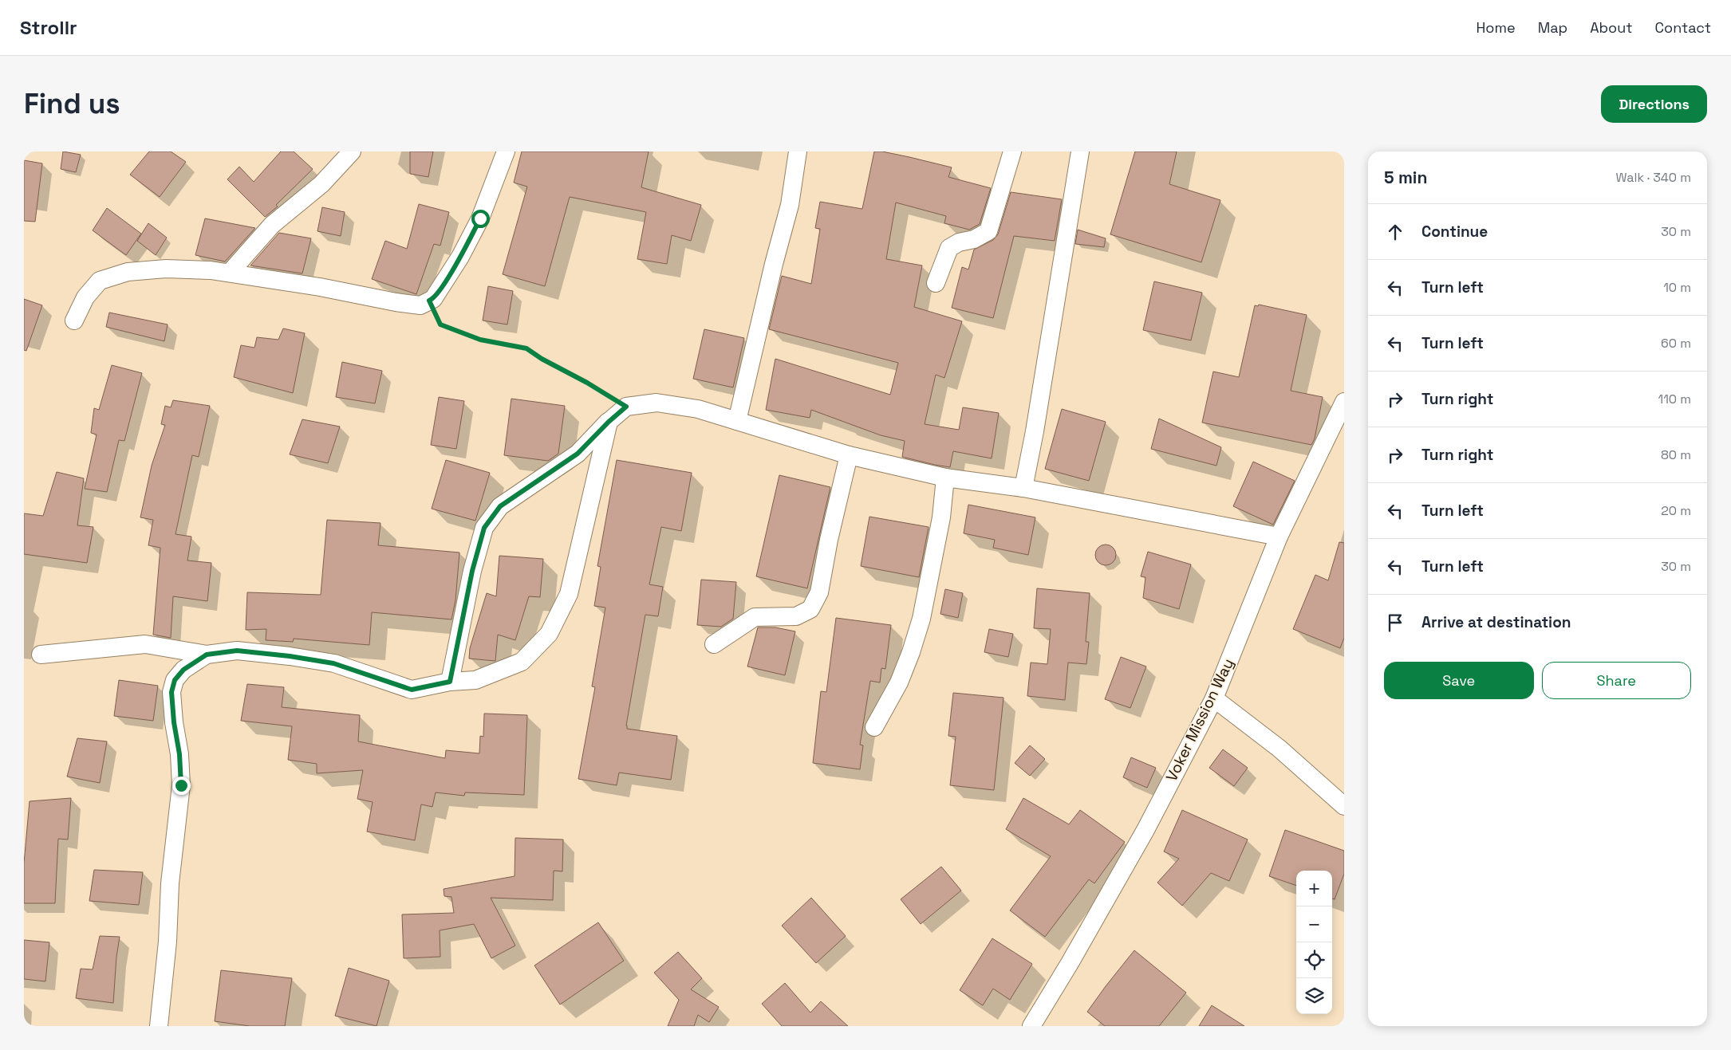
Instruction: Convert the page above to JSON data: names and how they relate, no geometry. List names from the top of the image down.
{
  "streets": {
    "street": ["Voker Mission Way"]
  },
  "page": {
    "header": "Strollr",
    "nav": [
      "Home",
      "Map",
      "About",
      "Contact"
    ],
    "buttons": [
      "Directions",
      ["Save", "Share"]
    ],
    "title": "Find us",
    "heading": ["5 min", "Walk · 340 m"],
    "list": [
      ["Continue", "30 m"],
      ["Turn left", "10 m"],
      ["Turn left", "60 m"],
      ["Turn right", "110 m"],
      ["Turn right", "80 m"],
      ["Turn left", "20 m"],
      ["Turn left", "30 m"],
      "Arrive at destination"
    ],
    "map_buttons": ["+", "−"]
  }
}
